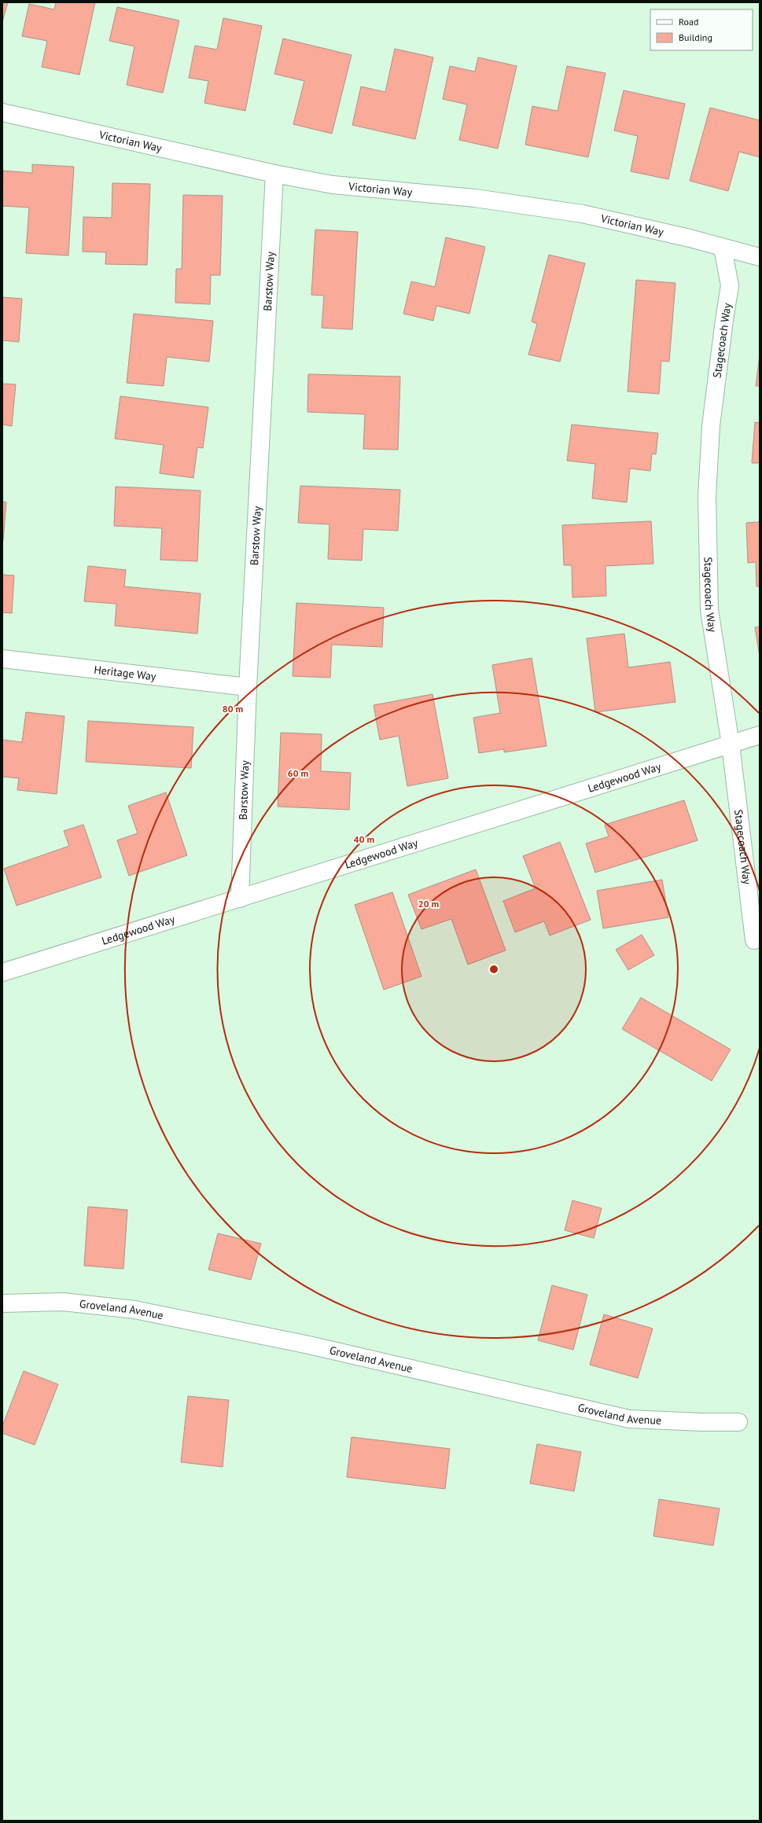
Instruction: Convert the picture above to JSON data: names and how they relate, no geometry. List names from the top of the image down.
{
  "streets": {
    "street": [
      "Victorian Way",
      "Barstow Way",
      "Stagecoach Way",
      "Heritage Way",
      "Ledgewood Way",
      "Groveland Avenue"
    ]
  },
  "crossings": [
    ["Victorian Way", "Barstow Way"],
    ["Victorian Way", "Stagecoach Way"],
    ["Barstow Way", "Heritage Way"],
    ["Barstow Way", "Ledgewood Way"],
    ["Stagecoach Way", "Ledgewood Way"]
  ],
  "legend": ["Road", "Building"],
  "rings": [
    "80 m",
    "60 m",
    "40 m",
    "20 m"
  ]
}
